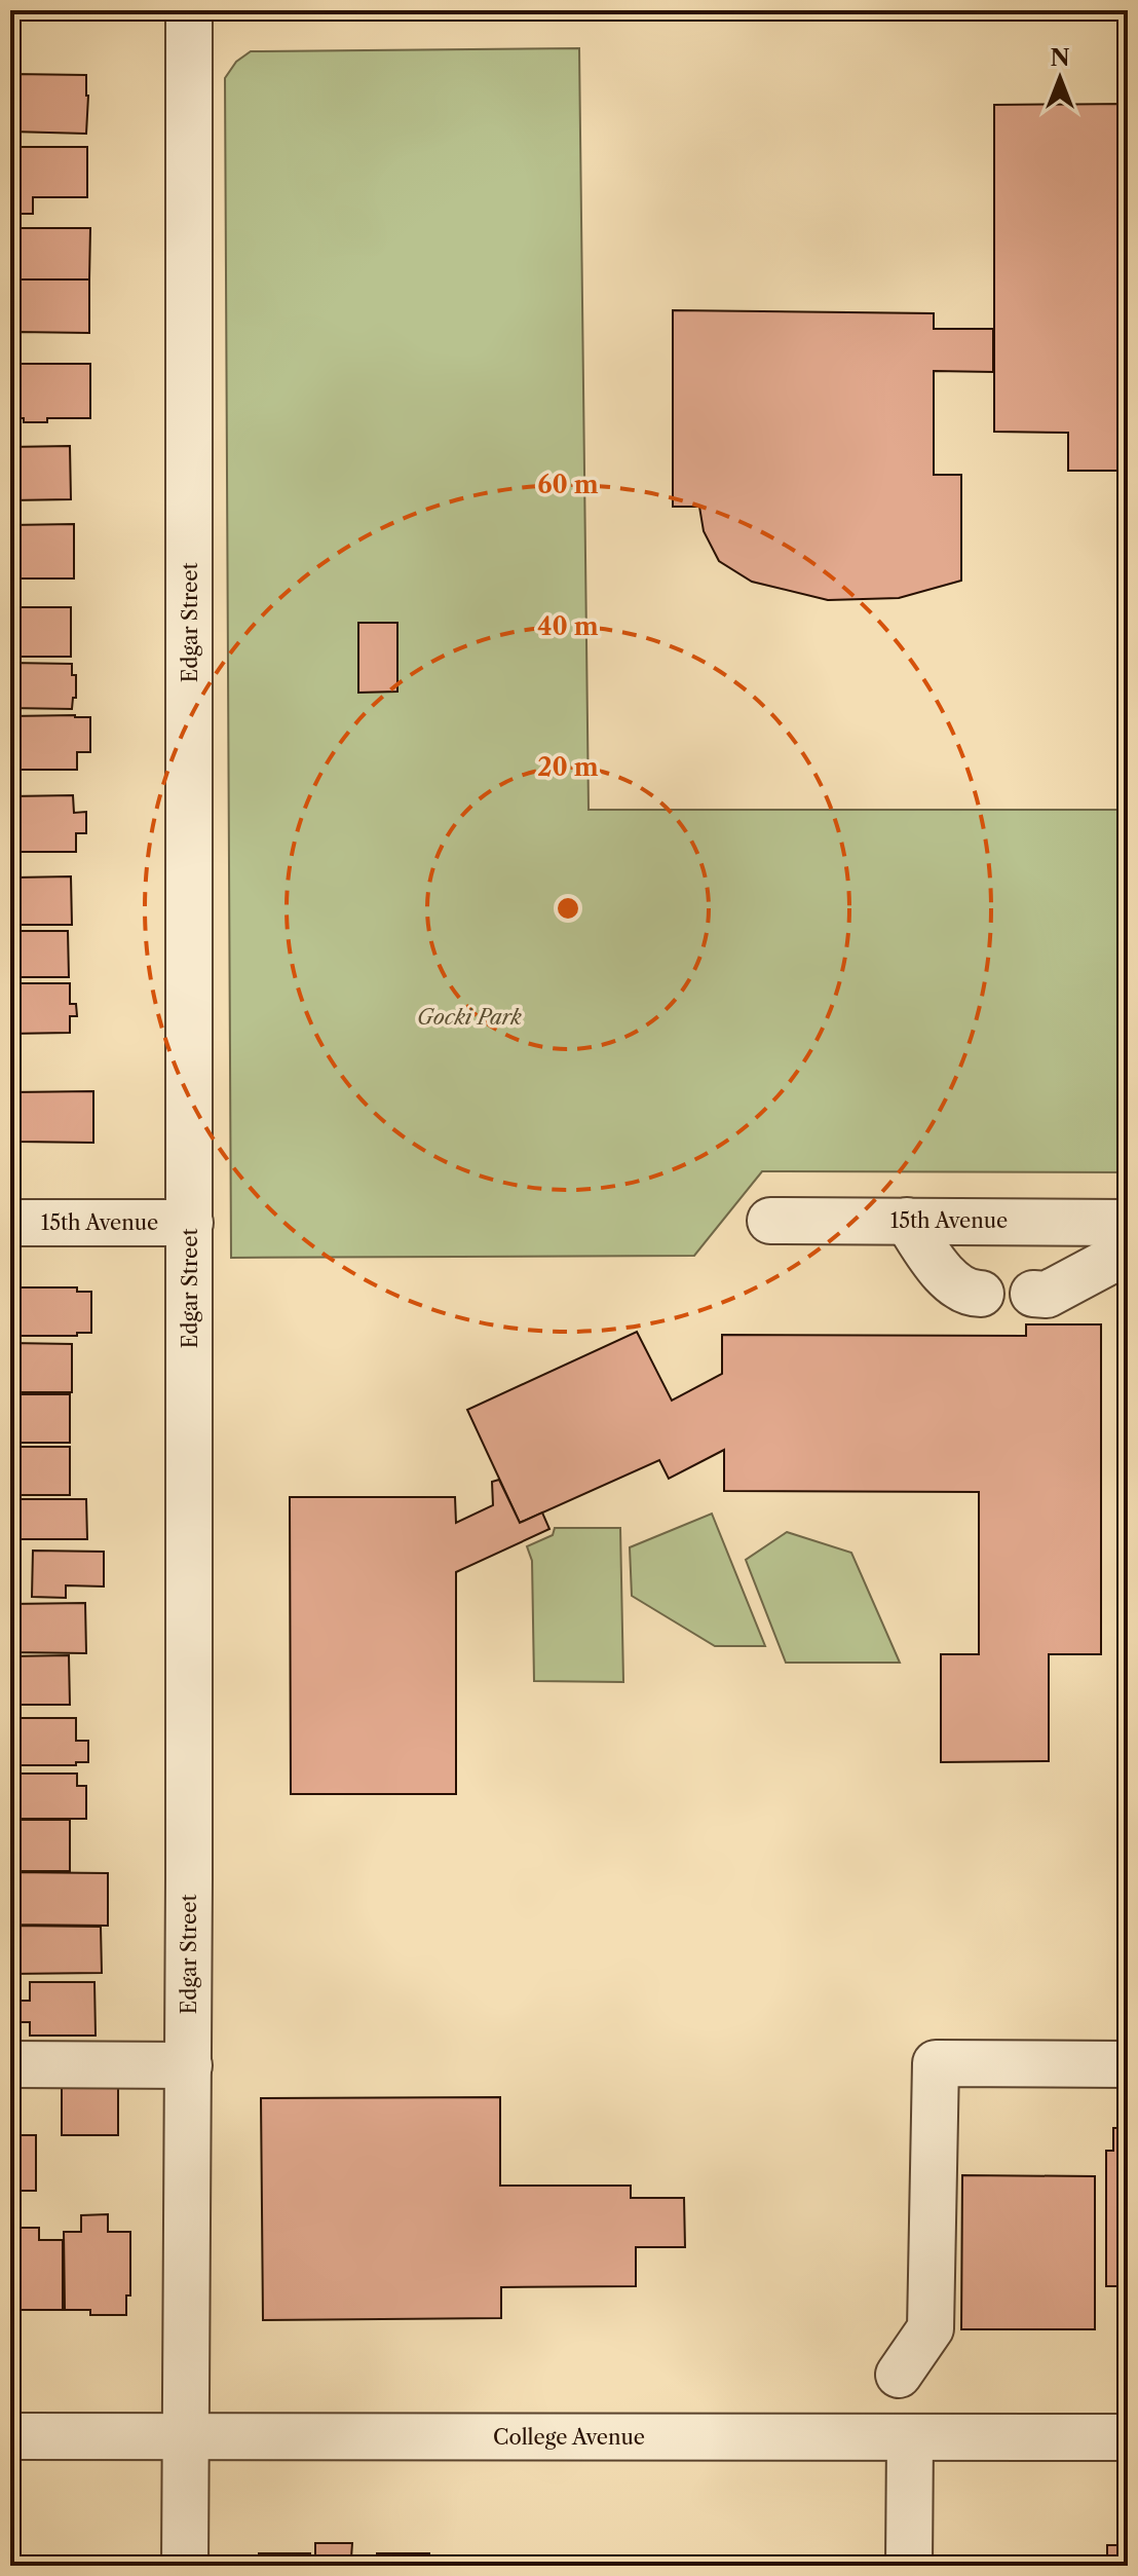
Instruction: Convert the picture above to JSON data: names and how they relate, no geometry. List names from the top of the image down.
{
  "streets": {
    "street": ["Edgar Street", "15th Avenue", "College Avenue"]
  },
  "crossings": [
    ["Edgar Street", "15th Avenue"],
    ["Edgar Street", "College Avenue"]
  ],
  "parks": ["Gocki Park"],
  "north": "top",
  "rings": ["60 m", "40 m", "20 m"]
}
